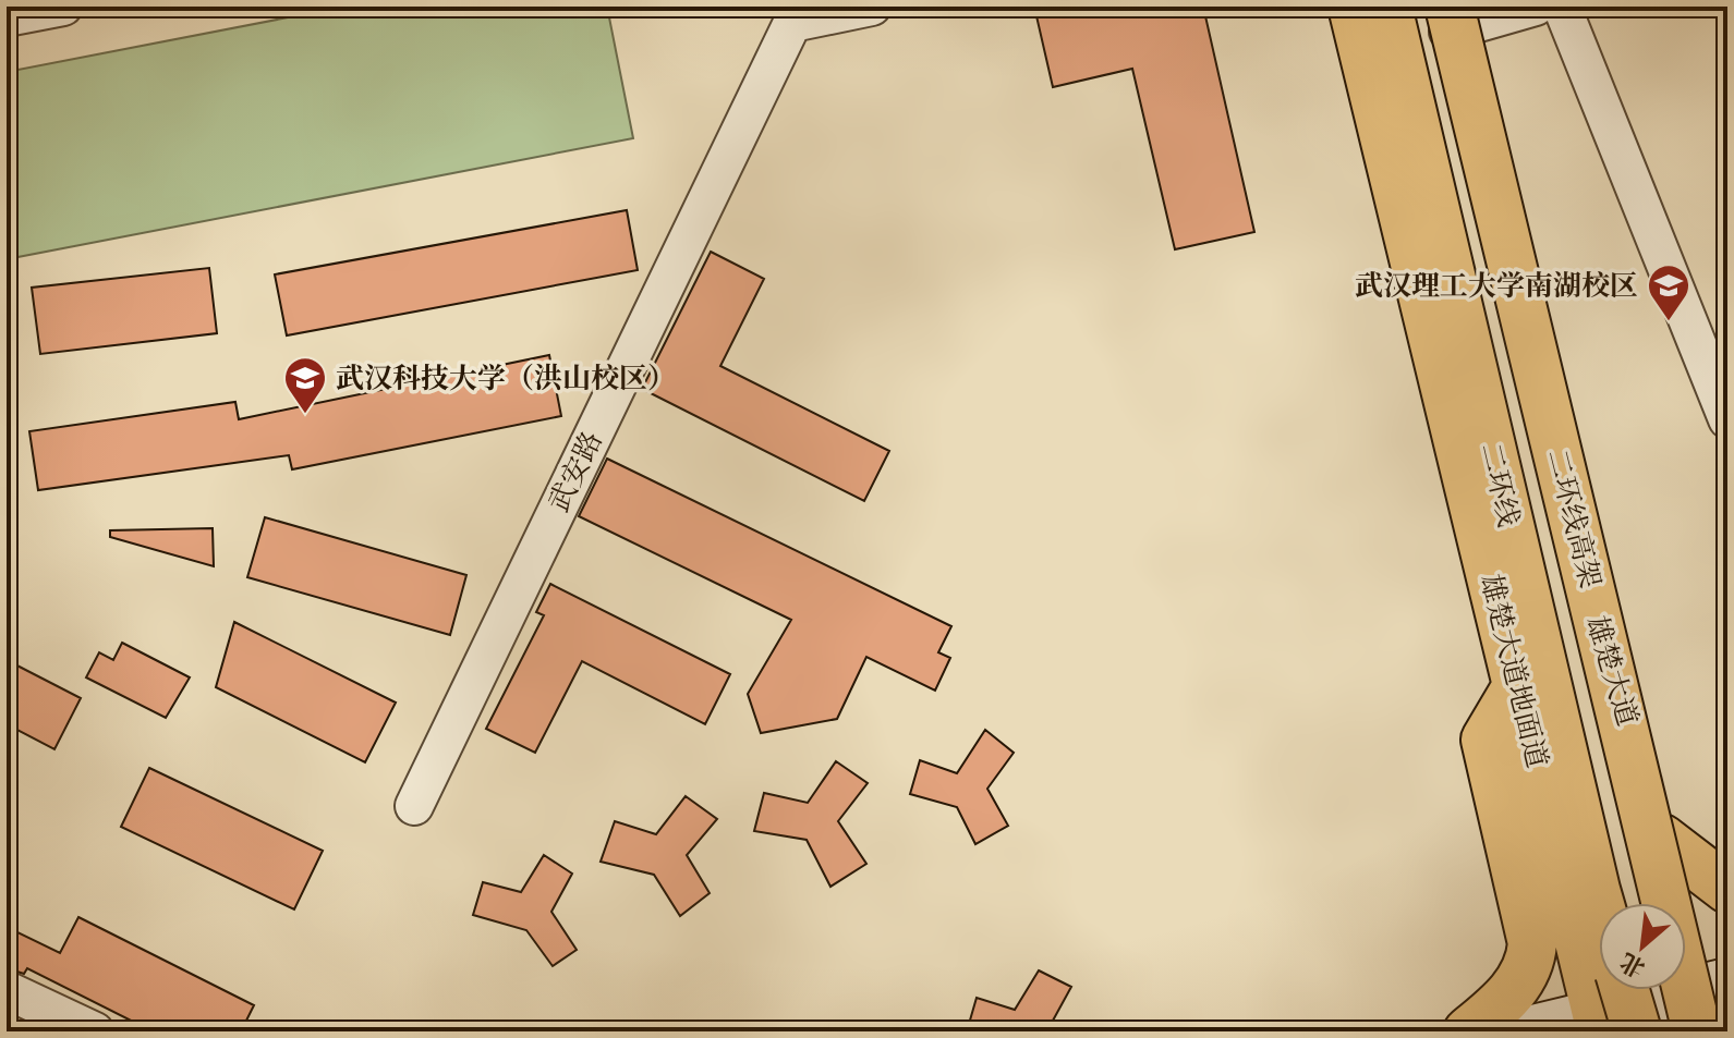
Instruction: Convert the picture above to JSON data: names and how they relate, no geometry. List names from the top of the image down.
{
  "streets": {
    "main road": [
      "二环线",
      "二环线高架",
      "雄楚大道地面道",
      "雄楚大道"
    ],
    "street": ["武安路"]
  },
  "crossings": [
    ["二环线高架", "雄楚大道"]
  ],
  "places": {
    "school or university": ["武汉理工大学南湖校区", "武汉科技大学（洪山校区）"]
  },
  "north": "bottom left"
}
